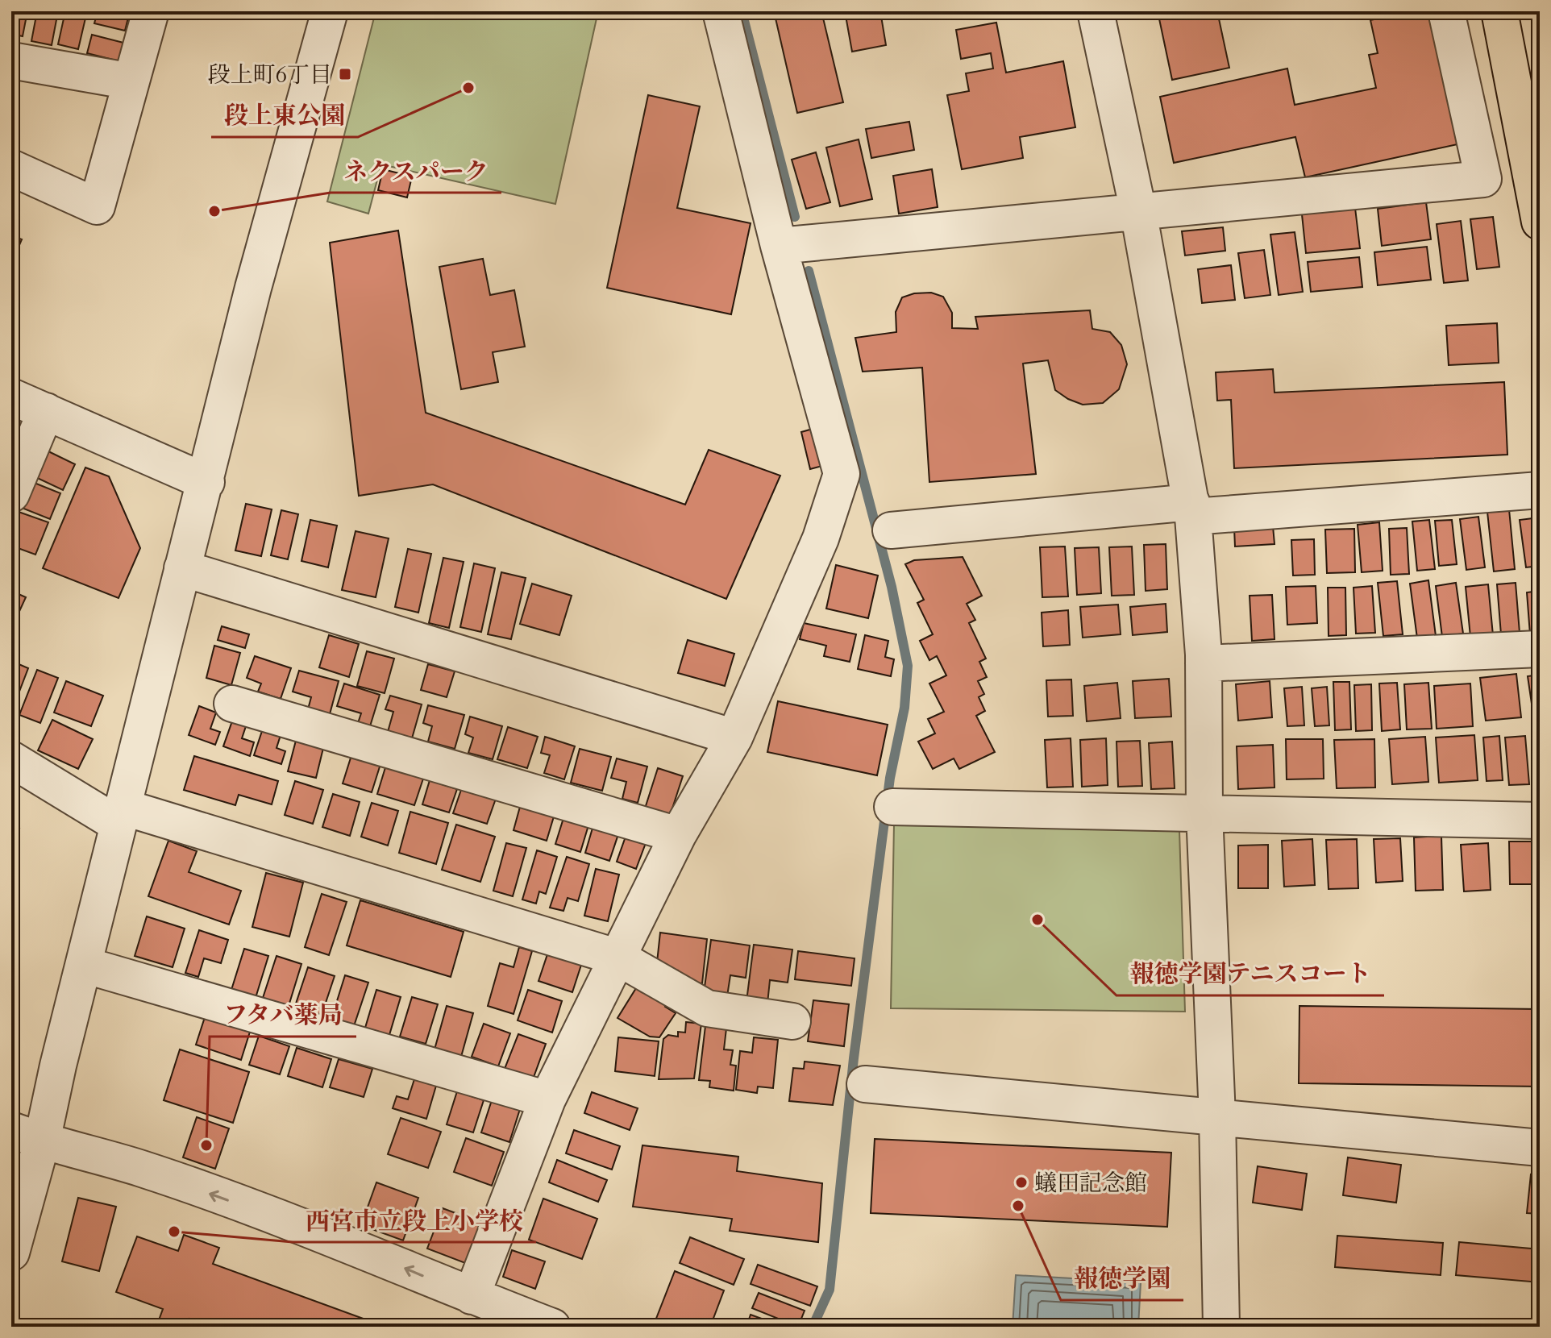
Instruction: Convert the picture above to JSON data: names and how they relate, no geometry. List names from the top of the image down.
{
  "places": {
    "transit": ["段上町6丁目"],
    "other": [
      "段上東公園",
      "ネクスパーク",
      "報徳学園テニスコート",
      "フタバ薬局",
      "蟻田記念館",
      "報徳学園",
      "西宮市立段上小学校"
    ]
  }
}
